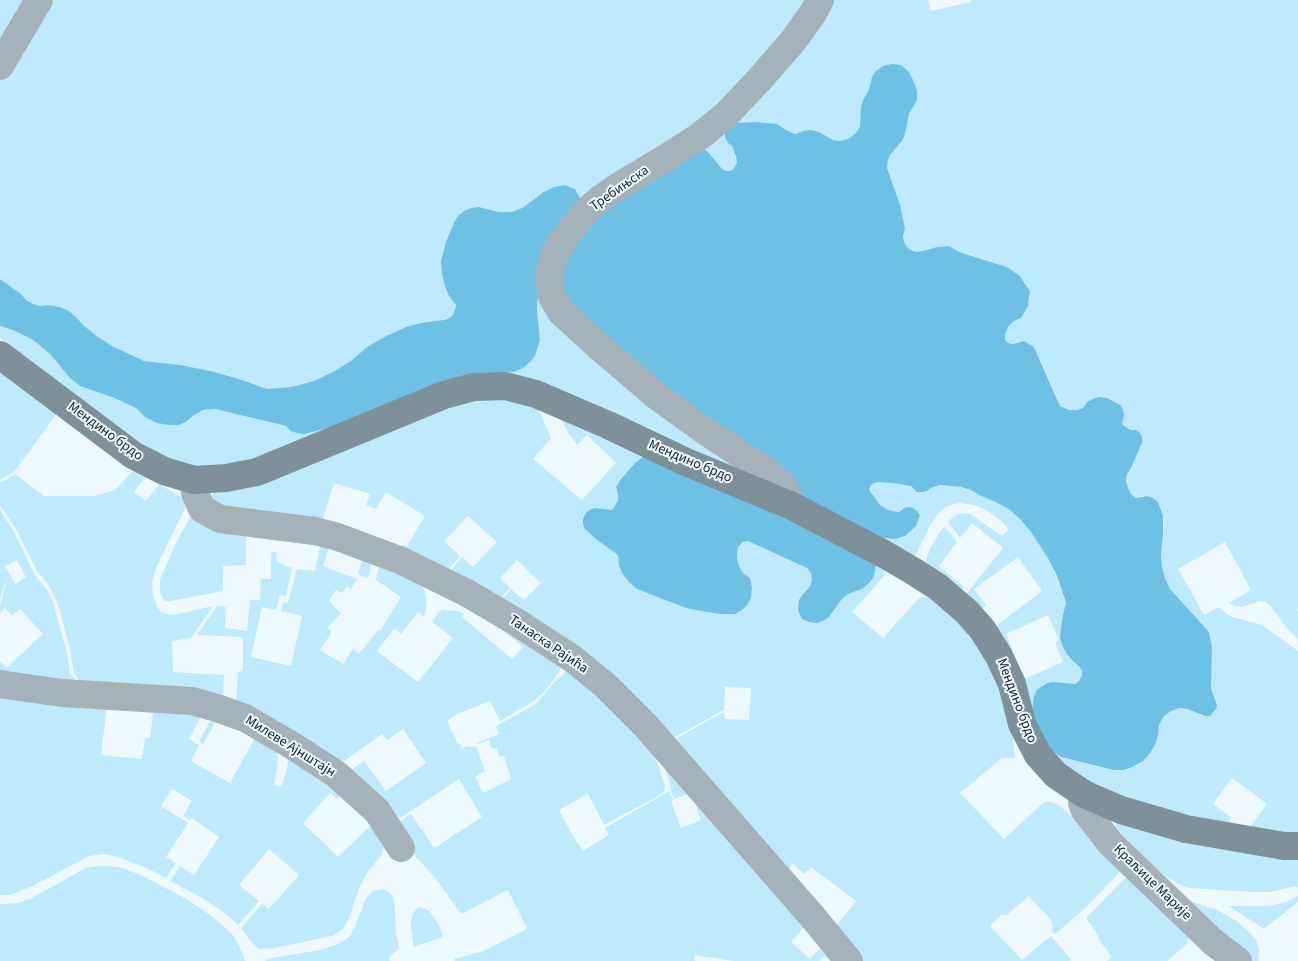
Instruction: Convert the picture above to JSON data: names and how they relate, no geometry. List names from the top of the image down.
{
  "streets": {
    "street": [
      "Требињска",
      "Мендино брдо",
      "Танаска Рајића",
      "Милеве Ајнштајн",
      "Краљице Марије"
    ]
  },
  "crossings": [
    ["Требињска", "Мендино брдо"],
    ["Мендино брдо", "Танаска Рајића"],
    ["Мендино брдо", "Краљице Марије"]
  ]
}
